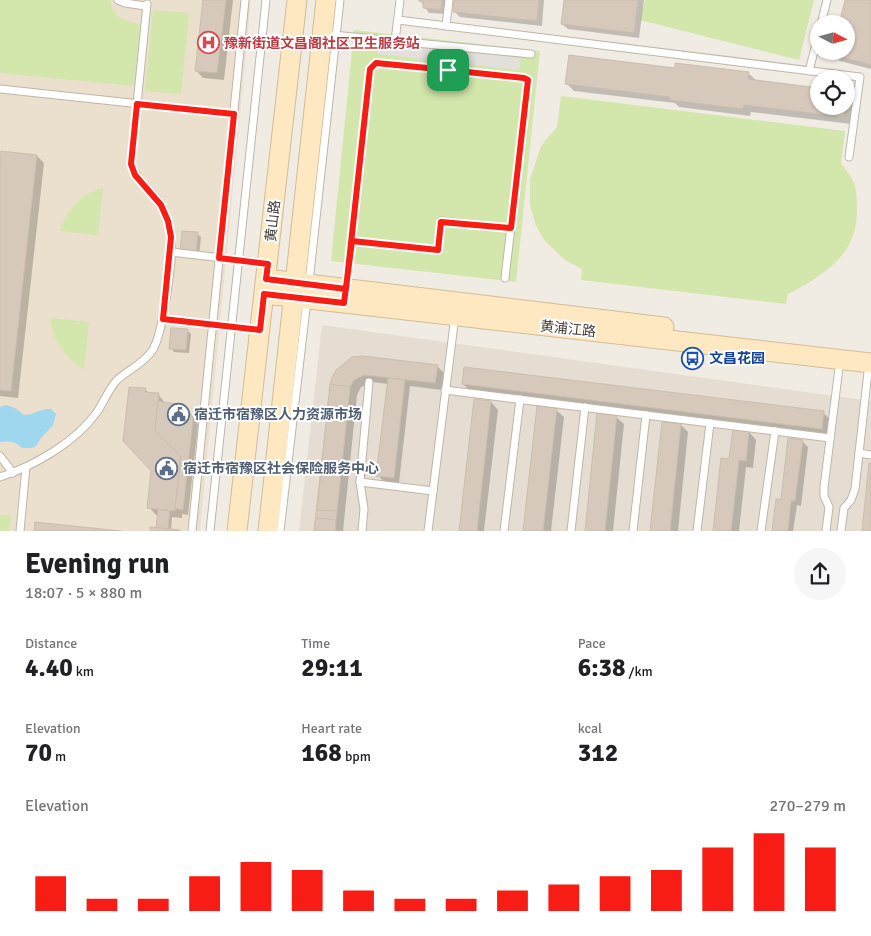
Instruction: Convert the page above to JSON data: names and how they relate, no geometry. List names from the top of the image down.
{
  "streets": {
    "street": ["黄山路", "黄浦江路"]
  },
  "crossings": [
    ["黄山路", "黄浦江路"]
  ],
  "places": {
    "hospital": ["豫新街道文昌阁社区卫生服务站"],
    "bus stop": ["文昌花园"],
    "public building": ["宿迁市宿豫区人力资源市场", "宿迁市宿豫区社会保险服务中心"]
  },
  "north": "right",
  "page": {
    "heading": ["Evening run", "18:07 · 5 × 880 m"],
    "stats": [
      ["Distance", "4.40 km"],
      ["Time", "29:11"],
      ["Pace", "6:38 /km"],
      ["Elevation", "70 m"],
      ["Heart rate", "168 bpm"],
      ["kcal", "312"]
    ],
    "chart": ["Elevation", "270–279 m"]
  }
}
